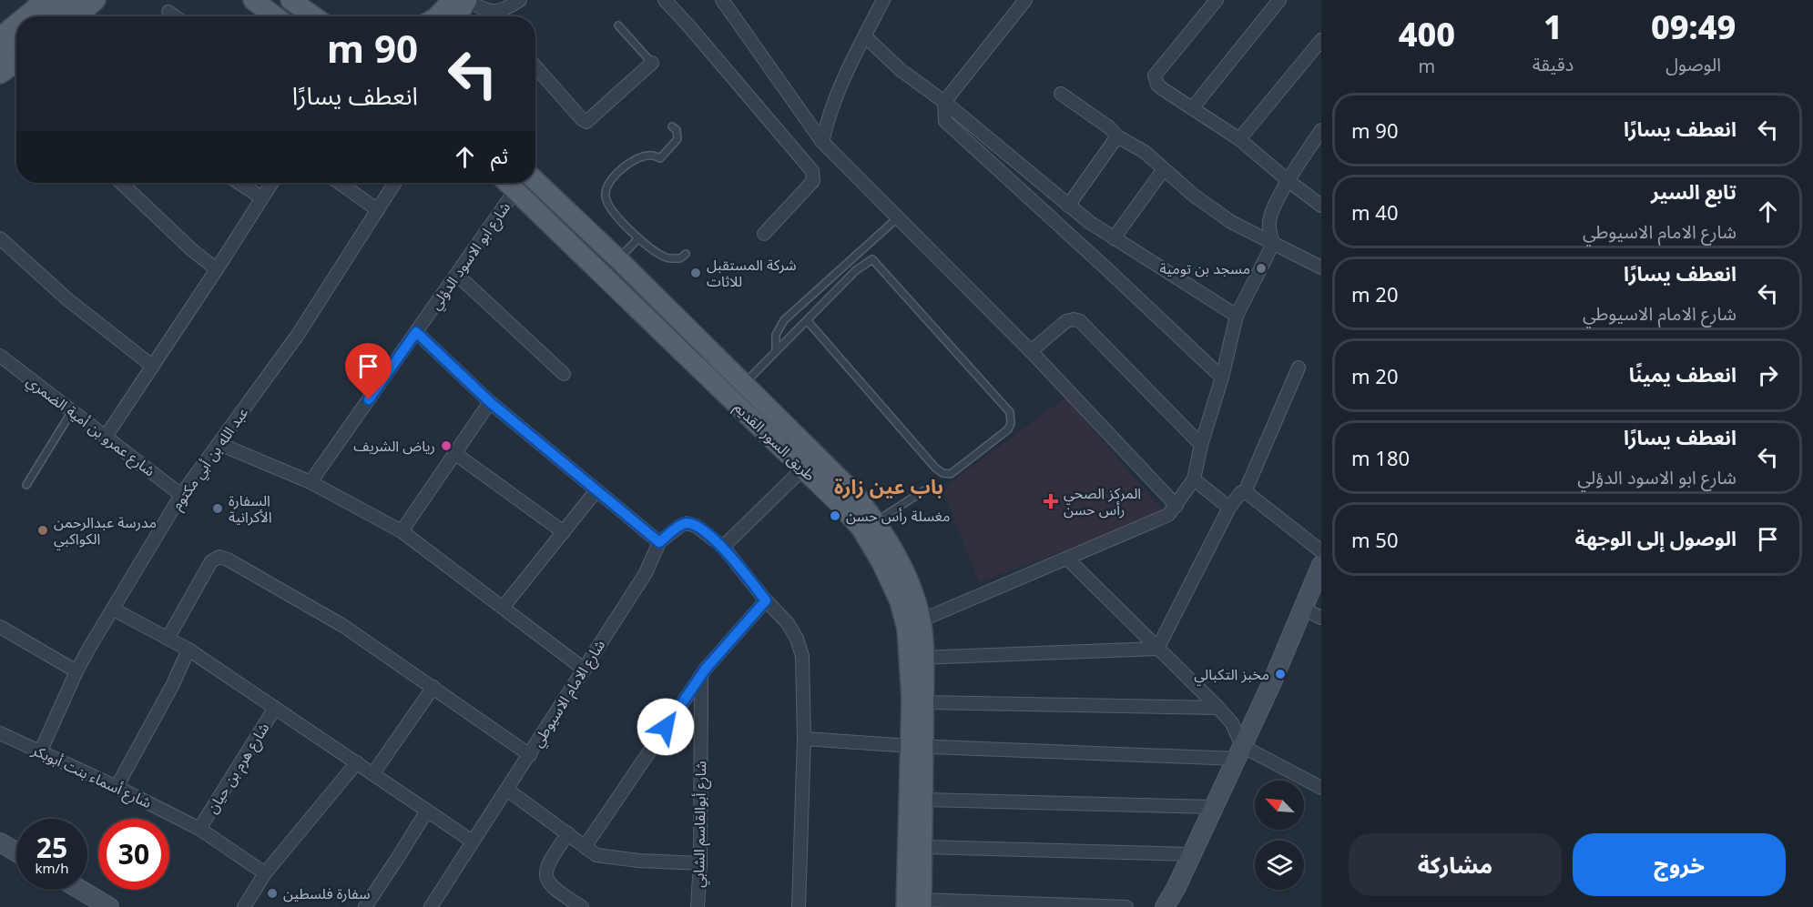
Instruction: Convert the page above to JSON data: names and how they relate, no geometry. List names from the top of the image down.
{
  "streets": {
    "main road": ["طريق السور القديم"],
    "street": [
      "شارع ابو الاسود الدؤلي",
      "شارع عمرو بن أمية الضمري",
      "عبد الله بن أبي مكتوم",
      "شارع الامام الاسيوطي",
      "شارع هرم بن حيان",
      "شارع أسماء بنت أبوبكر",
      "شارع أبوالقاسم الشابي"
    ]
  },
  "crossings": [
    ["شارع ابو الاسود الدؤلي", "طريق السور القديم"],
    ["شارع عمرو بن أمية الضمري", "عبد الله بن أبي مكتوم"],
    ["عبد الله بن أبي مكتوم", "شارع أسماء بنت أبوبكر"],
    ["شارع هرم بن حيان", "شارع أسماء بنت أبوبكر"]
  ],
  "districts": ["باب عين زارة"],
  "places": {
    "other": [
      "مسجد بن تومية",
      "شركة المستقبل للاثات",
      "رياض الشريف",
      "السفارة الأكرانية",
      "مغسلة رأس حسن",
      "مدرسة عبدالرحمن الكواكبي",
      "مخبز التكبالي",
      "سفارة فلسطين"
    ],
    "health": ["المركز الصحي رأس حسن"]
  },
  "north": "top left",
  "page": {
    "eta": [
      "09:49",
      "الوصول",
      "1",
      "دقيقة",
      "400",
      "m"
    ],
    "turn": ["90 m", "انعطف يسارًا"],
    "list": [
      {
        "name": "انعطف يسارًا",
        "value": "90 m"
      },
      {
        "name": "تابع السير",
        "note": "شارع الامام الاسيوطي",
        "value": "40 m"
      },
      {
        "name": "انعطف يسارًا",
        "note": "شارع الامام الاسيوطي",
        "value": "20 m"
      },
      {
        "name": "انعطف يمينًا",
        "value": "20 m"
      },
      {
        "name": "انعطف يسارًا",
        "note": "شارع ابو الاسود الدؤلي",
        "value": "180 m"
      },
      {
        "name": "الوصول إلى الوجهة",
        "value": "50 m"
      }
    ],
    "then": "ثم",
    "speed": "25 km/h",
    "limit": "30",
    "buttons": ["خروج", "مشاركة"]
  }
}
